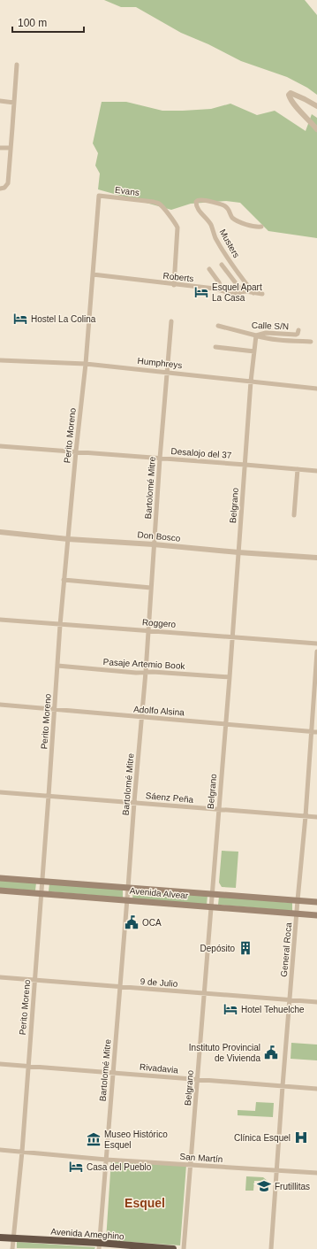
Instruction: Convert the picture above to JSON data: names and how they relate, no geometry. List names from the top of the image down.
{
  "streets": {
    "highway": ["Avenida Ameghino"],
    "main road": ["Avenida Alvear"],
    "street": [
      "Evans",
      "Musters",
      "Roberts",
      "Calle S/N",
      "Humphreys",
      "Perito Moreno",
      "Desalojo del 37",
      "Bartolomé Mitre",
      "Belgrano",
      "Don Bosco",
      "Roggero",
      "Pasaje Artemio Book",
      "Adolfo Alsina",
      "Sáenz Peña",
      "General Roca",
      "9 de Julio",
      "Rivadavia",
      "San Martín"
    ]
  },
  "crossings": [
    ["Evans", "Roberts"],
    ["Evans", "Perito Moreno"],
    ["Musters", "Roberts"],
    ["Roberts", "Perito Moreno"],
    ["Calle S/N", "Belgrano"],
    ["Humphreys", "Perito Moreno"],
    ["Humphreys", "Bartolomé Mitre"],
    ["Humphreys", "Belgrano"],
    ["Perito Moreno", "Desalojo del 37"],
    ["Perito Moreno", "Don Bosco"],
    ["Perito Moreno", "Roggero"],
    ["Perito Moreno", "Pasaje Artemio Book"],
    ["Perito Moreno", "Adolfo Alsina"],
    ["Perito Moreno", "Sáenz Peña"],
    ["Perito Moreno", "Avenida Alvear"],
    ["Perito Moreno", "9 de Julio"],
    ["Perito Moreno", "Rivadavia"],
    ["Perito Moreno", "San Martín"],
    ["Perito Moreno", "Avenida Ameghino"],
    ["Desalojo del 37", "Bartolomé Mitre"],
    ["Desalojo del 37", "Belgrano"],
    ["Bartolomé Mitre", "Don Bosco"],
    ["Bartolomé Mitre", "Roggero"],
    ["Bartolomé Mitre", "Pasaje Artemio Book"],
    ["Bartolomé Mitre", "Adolfo Alsina"],
    ["Bartolomé Mitre", "Sáenz Peña"],
    ["Bartolomé Mitre", "Avenida Alvear"],
    ["Bartolomé Mitre", "9 de Julio"],
    ["Bartolomé Mitre", "Rivadavia"],
    ["Bartolomé Mitre", "San Martín"],
    ["Bartolomé Mitre", "Avenida Ameghino"],
    ["Belgrano", "Don Bosco"],
    ["Belgrano", "Roggero"],
    ["Belgrano", "Pasaje Artemio Book"],
    ["Belgrano", "Adolfo Alsina"],
    ["Belgrano", "Sáenz Peña"],
    ["Belgrano", "Avenida Alvear"],
    ["Belgrano", "9 de Julio"],
    ["Belgrano", "Rivadavia"],
    ["Belgrano", "San Martín"],
    ["Adolfo Alsina", "General Roca"],
    ["Sáenz Peña", "General Roca"],
    ["Avenida Alvear", "General Roca"],
    ["General Roca", "9 de Julio"],
    ["General Roca", "Rivadavia"],
    ["General Roca", "San Martín"]
  ],
  "districts": ["Esquel"],
  "places": {
    "hotel": [
      "Esquel Apart La Casa",
      "Hostel La Colina",
      "Hotel Tehuelche",
      "Casa del Pueblo"
    ],
    "public building": ["OCA", "Instituto Provincial de Vivienda"],
    "building": ["Depósito"],
    "hospital": ["Clínica Esquel"],
    "museum": ["Museo Histórico Esquel"],
    "school or university": ["Frutillitas"]
  },
  "scale_bar": "100 m"
}
